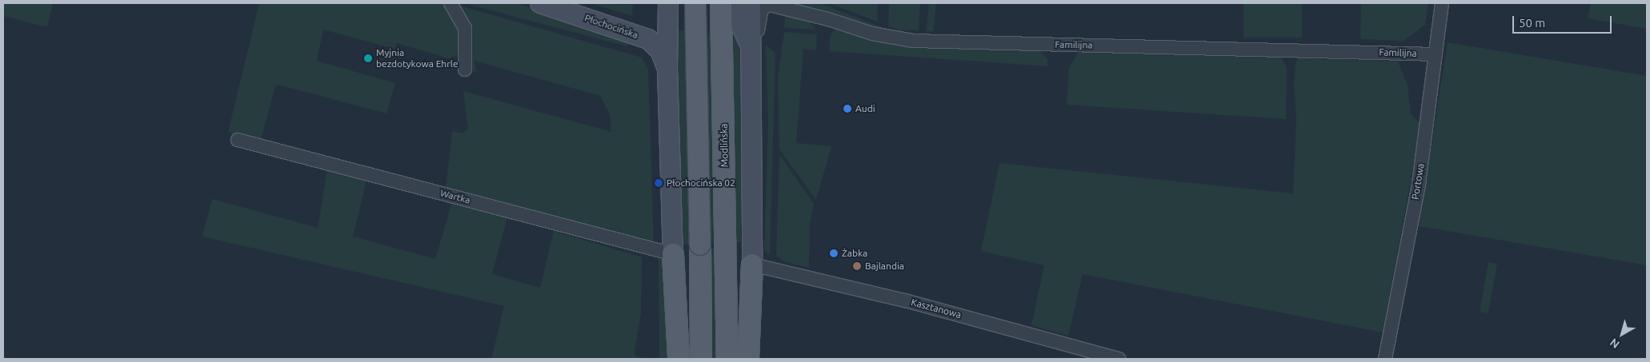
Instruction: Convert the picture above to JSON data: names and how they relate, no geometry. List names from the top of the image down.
{
  "streets": {
    "main road": ["Płochocińska", "Modlińska"],
    "street": [
      "Familijna",
      "Portowa",
      "Wartka",
      "Kasztanowa"
    ]
  },
  "crossings": [
    ["Familijna", "Portowa"]
  ],
  "places": [
    "Myjnia bezdotykowa Ehrle",
    "Audi",
    "Płochocińska 02",
    "Żabka",
    "Bajlandia"
  ],
  "scale_bar": "50 m",
  "north": "bottom left"
}
